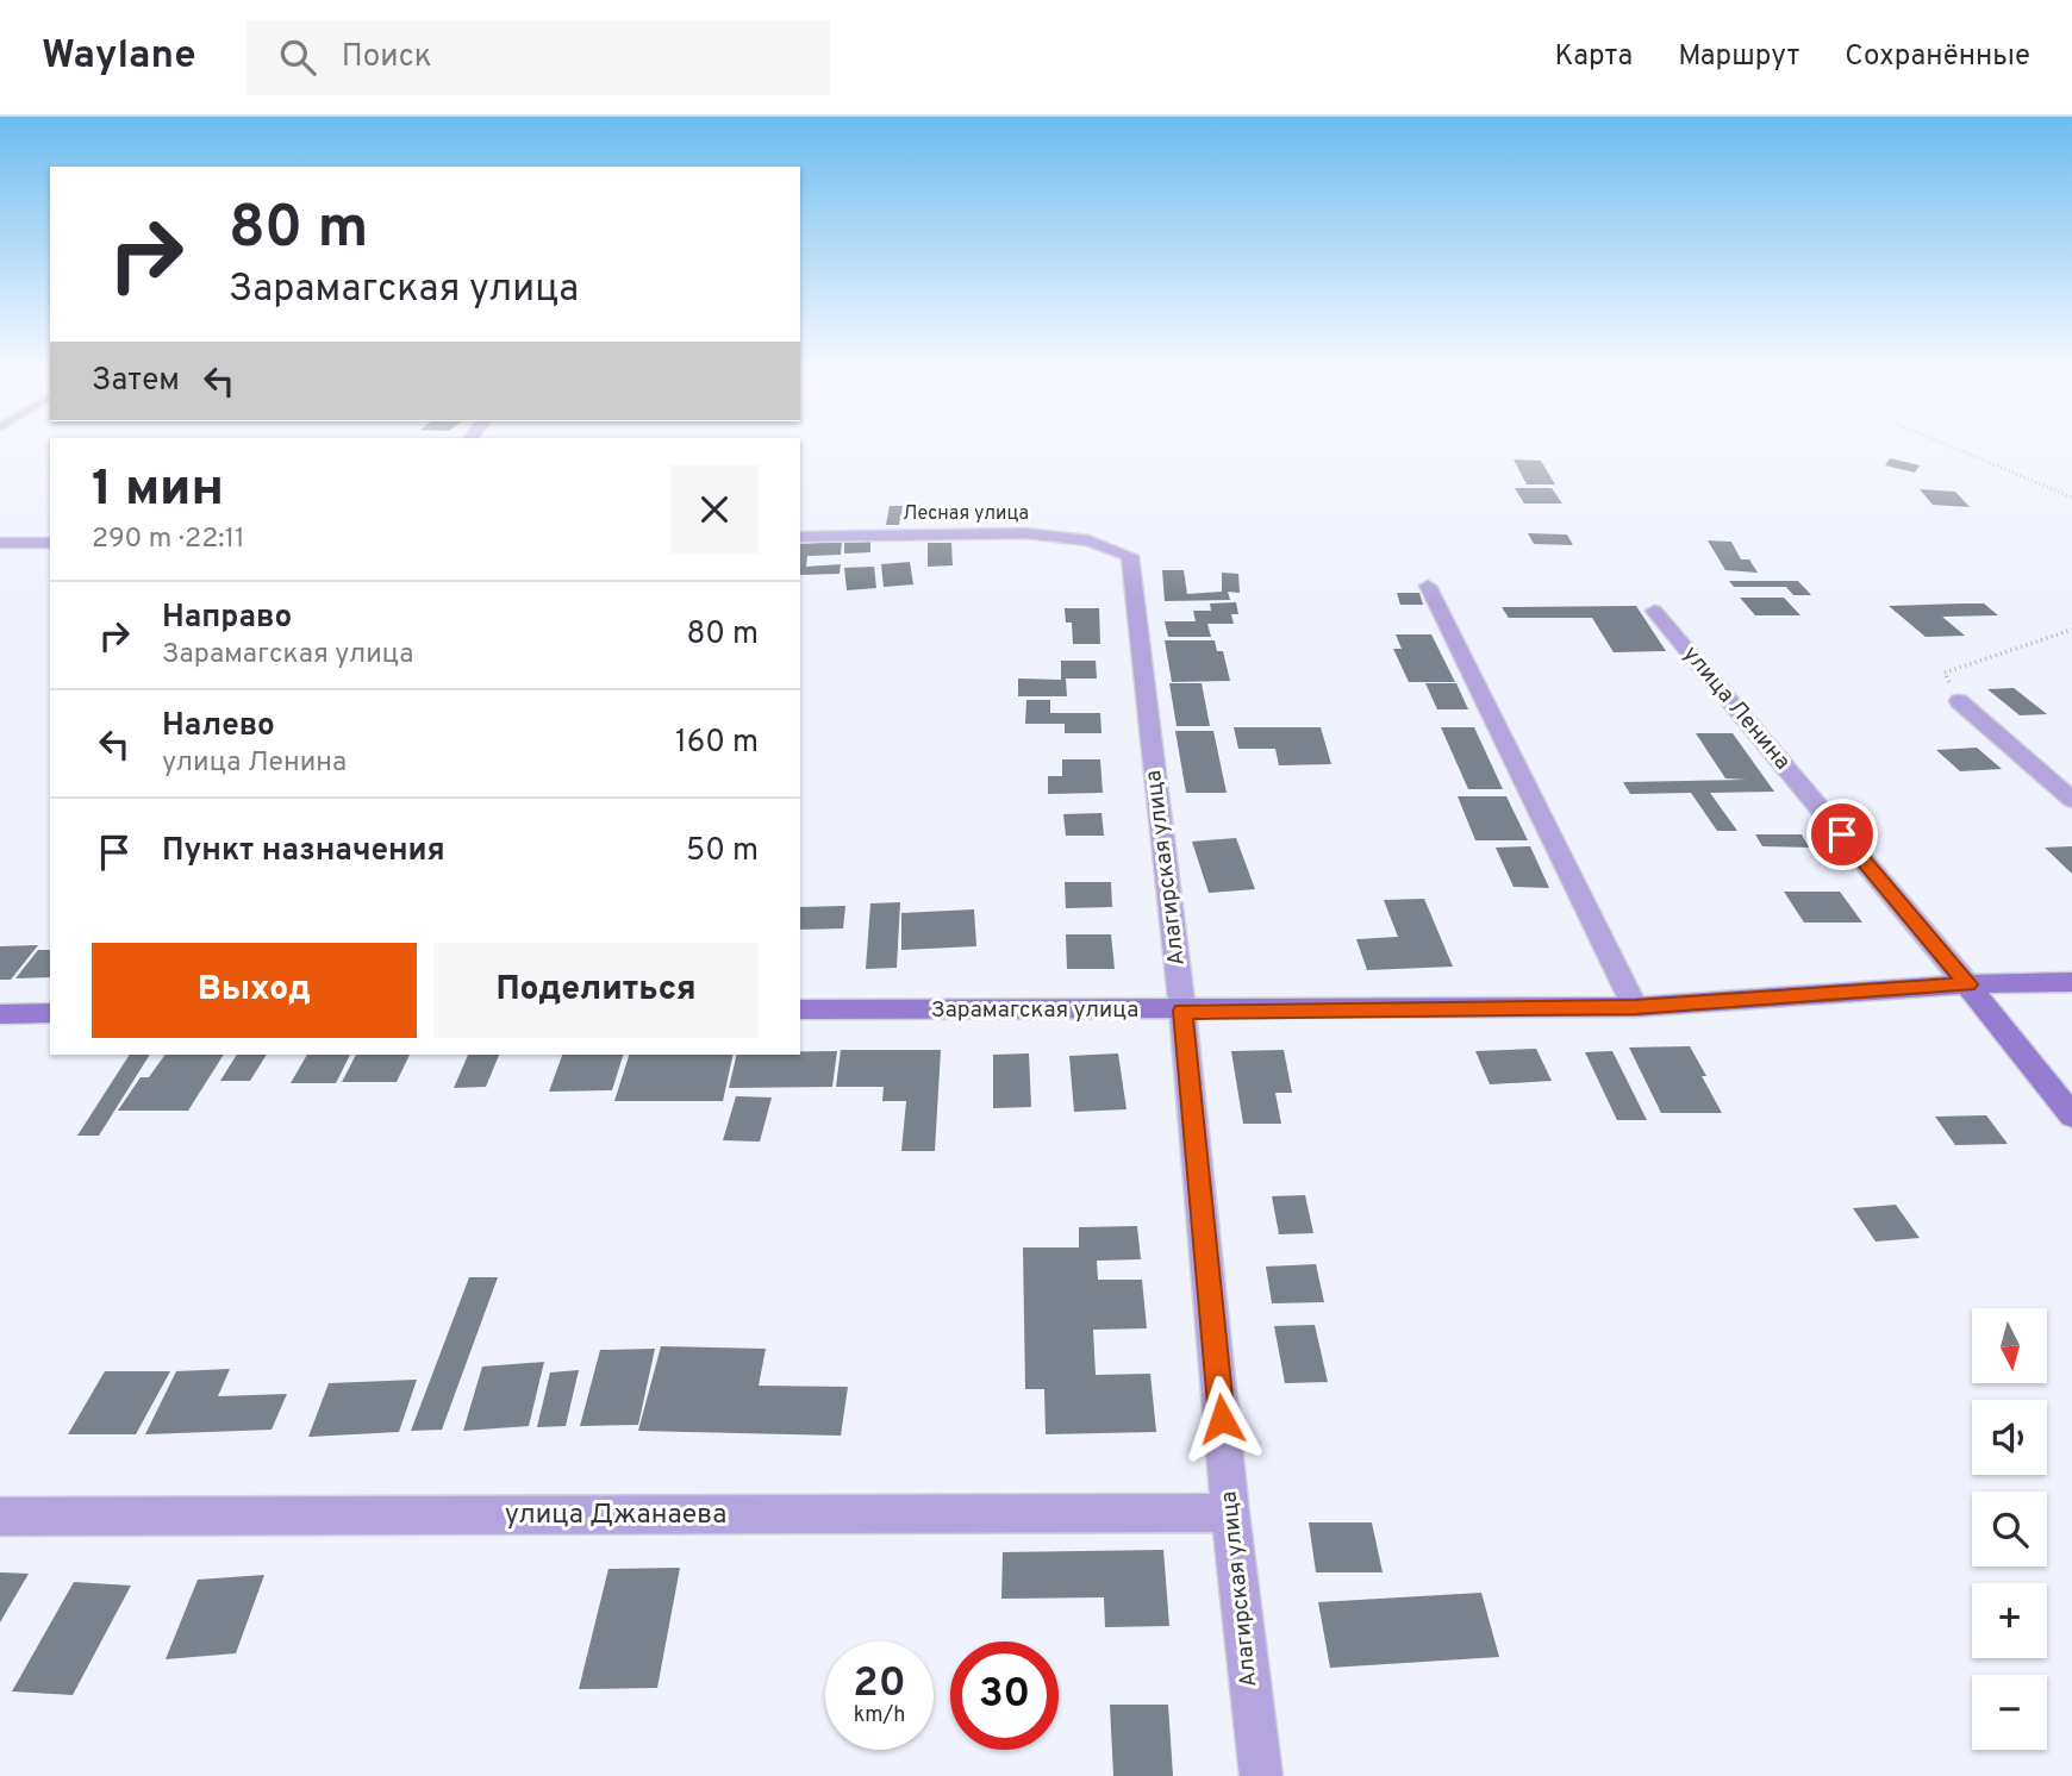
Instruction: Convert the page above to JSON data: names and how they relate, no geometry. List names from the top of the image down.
{
  "streets": {
    "street": [
      "Лесная улица",
      "улица Ленина",
      "Алагирская улица",
      "Зарамагская улица",
      "улица Джанаева"
    ]
  },
  "crossings": [
    ["Лесная улица", "Алагирская улица"],
    ["улица Ленина", "Зарамагская улица"],
    ["Алагирская улица", "Зарамагская улица"],
    ["Алагирская улица", "улица Джанаева"]
  ],
  "north": "bottom",
  "page": {
    "header": "Waylane",
    "search": "Поиск",
    "nav": ["Карта", "Маршрут", "Сохранённые"],
    "turn": ["80 m", "Зарамагская улица"],
    "then": "Затем",
    "heading": ["1 мин", "290 m · 22:11"],
    "list": [
      {
        "name": "Направо",
        "note": "Зарамагская улица",
        "value": "80 m"
      },
      {
        "name": "Налево",
        "note": "улица Ленина",
        "value": "160 m"
      },
      {
        "name": "Пункт назначения",
        "value": "50 m"
      }
    ],
    "buttons": ["Выход", "Поделиться"],
    "map_buttons": ["+", "−"],
    "speed": "20 km/h",
    "limit": "30"
  }
}
